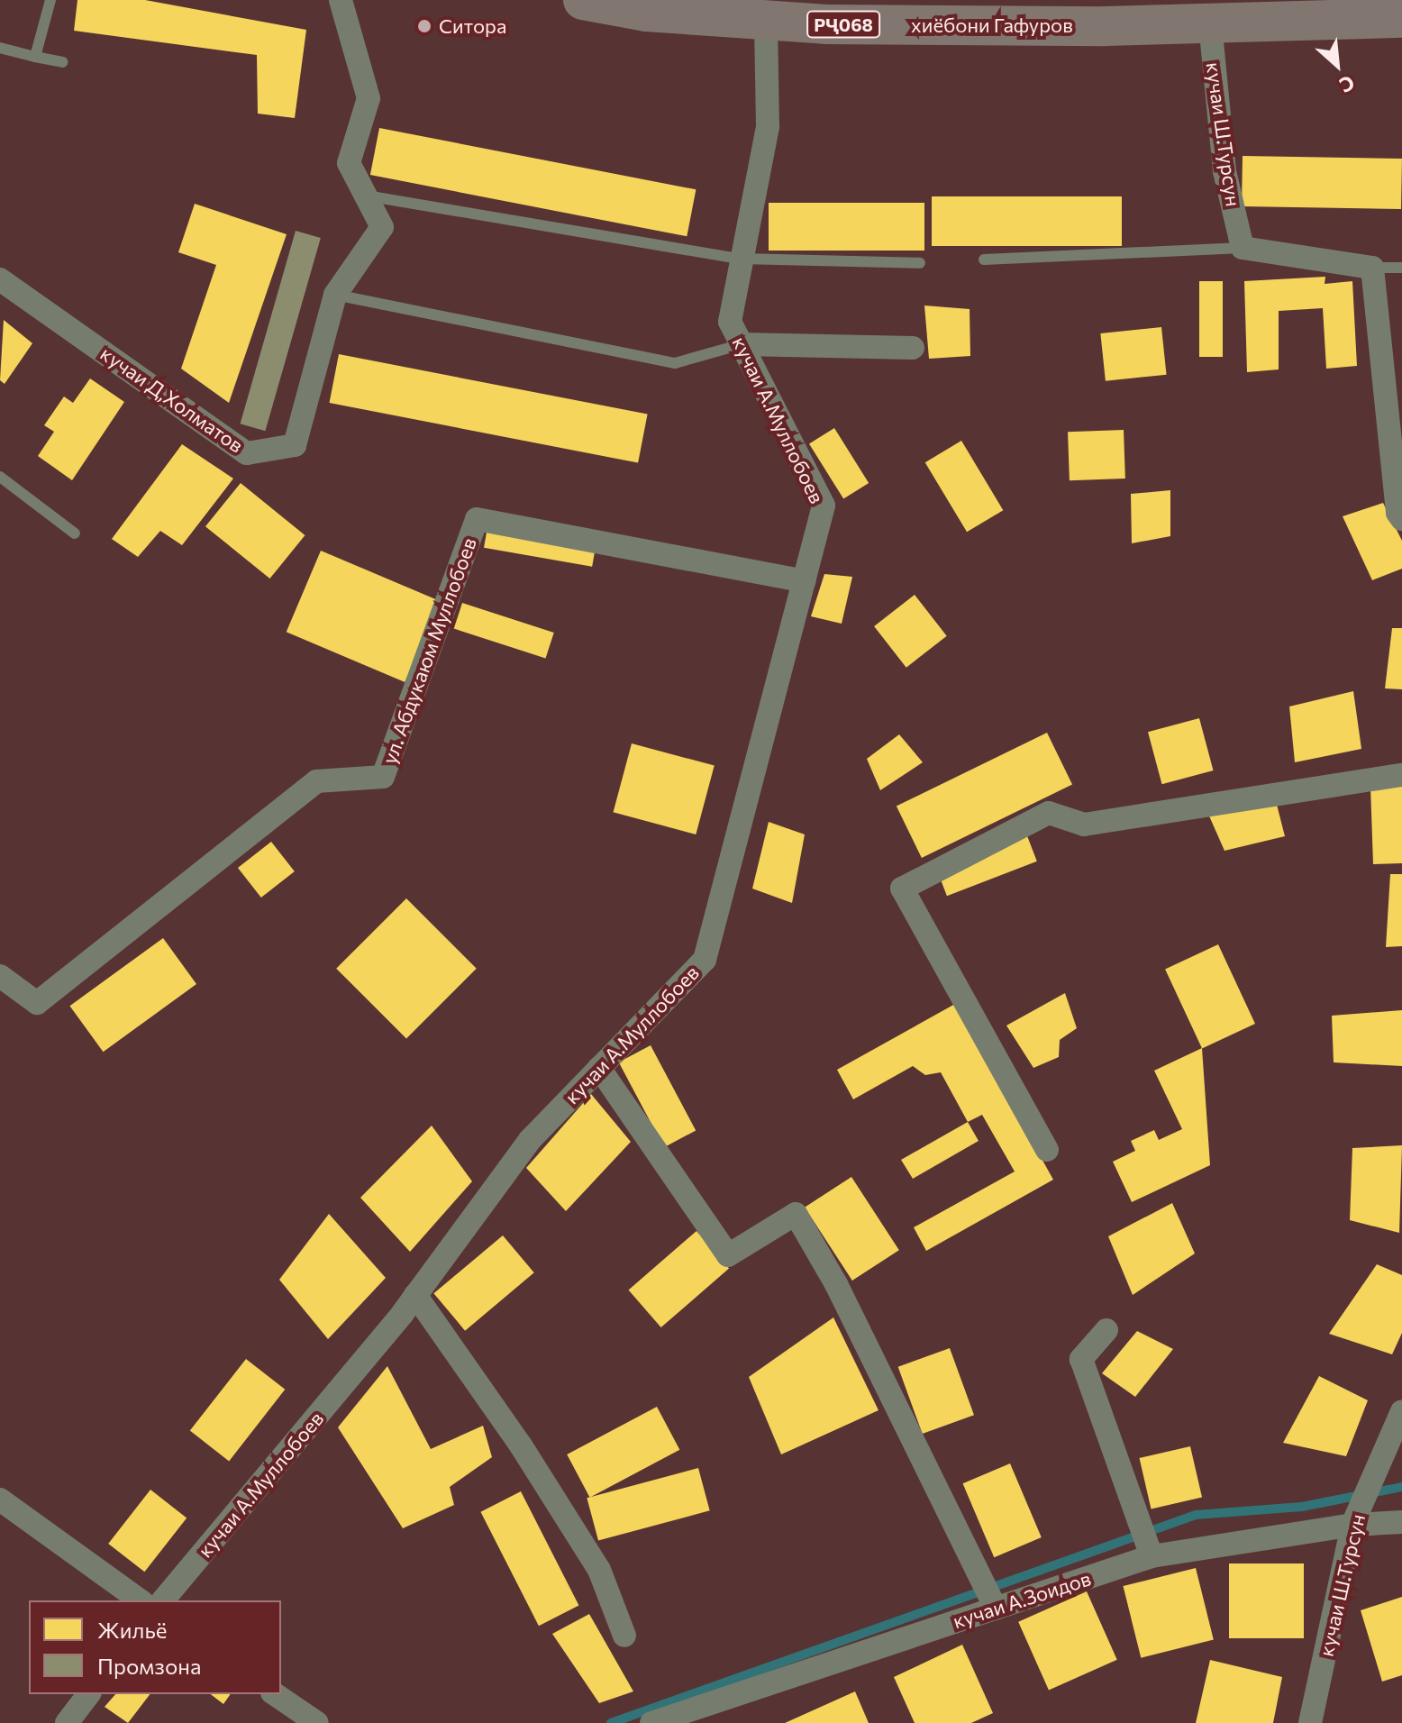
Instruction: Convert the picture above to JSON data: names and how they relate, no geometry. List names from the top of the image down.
{
  "streets": {
    "highway": ["РҶ068", "хиёбони Гафуров"],
    "street": [
      "кучаи Ш.Турсун",
      "кучаи Д,Холматов",
      "кучаи А.Муллобоев",
      "ул. Абдукаюм Муллобоев",
      "кучаи А.Зоидов"
    ]
  },
  "crossings": [
    ["хиёбони Гафуров", "кучаи Ш.Турсун"],
    ["кучаи Ш.Турсун", "кучаи А.Зоидов"],
    ["кучаи А.Муллобоев", "ул. Абдукаюм Муллобоев"]
  ],
  "places": ["Ситора"],
  "legend": ["Жильё", "Промзона"],
  "north": "bottom right"
}
